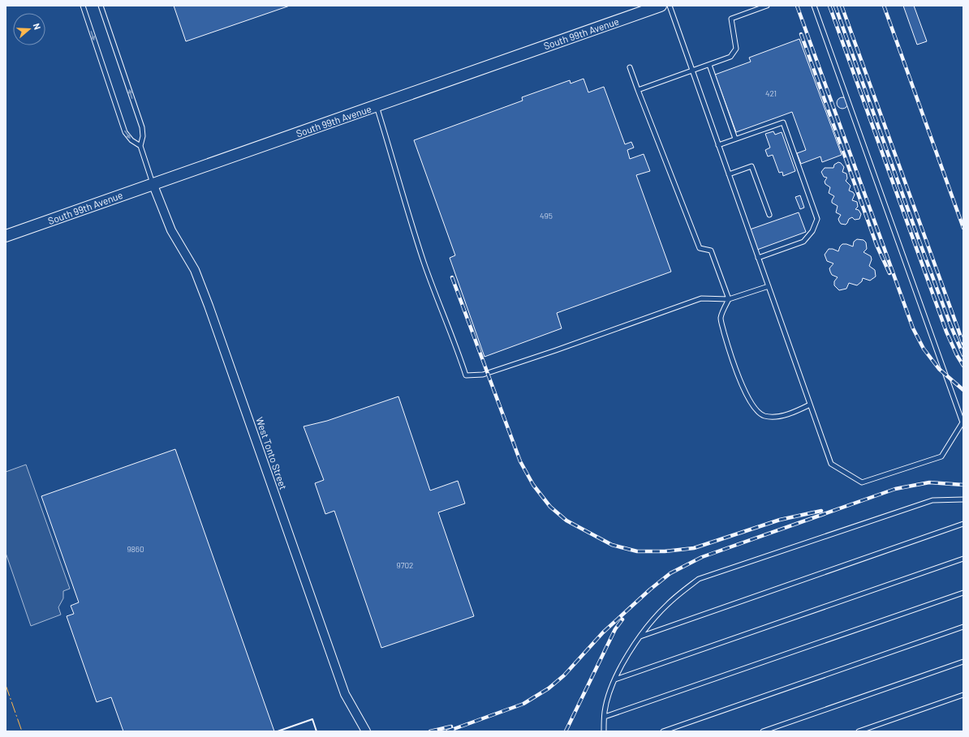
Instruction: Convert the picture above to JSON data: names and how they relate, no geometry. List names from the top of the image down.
{
  "streets": {
    "main road": ["South 99th Avenue"],
    "street": ["West Tonto Street"]
  },
  "crossings": [
    ["South 99th Avenue", "West Tonto Street"]
  ],
  "house_numbers": [
    "421",
    "495",
    "9860",
    "9702"
  ],
  "north": "right"
}
